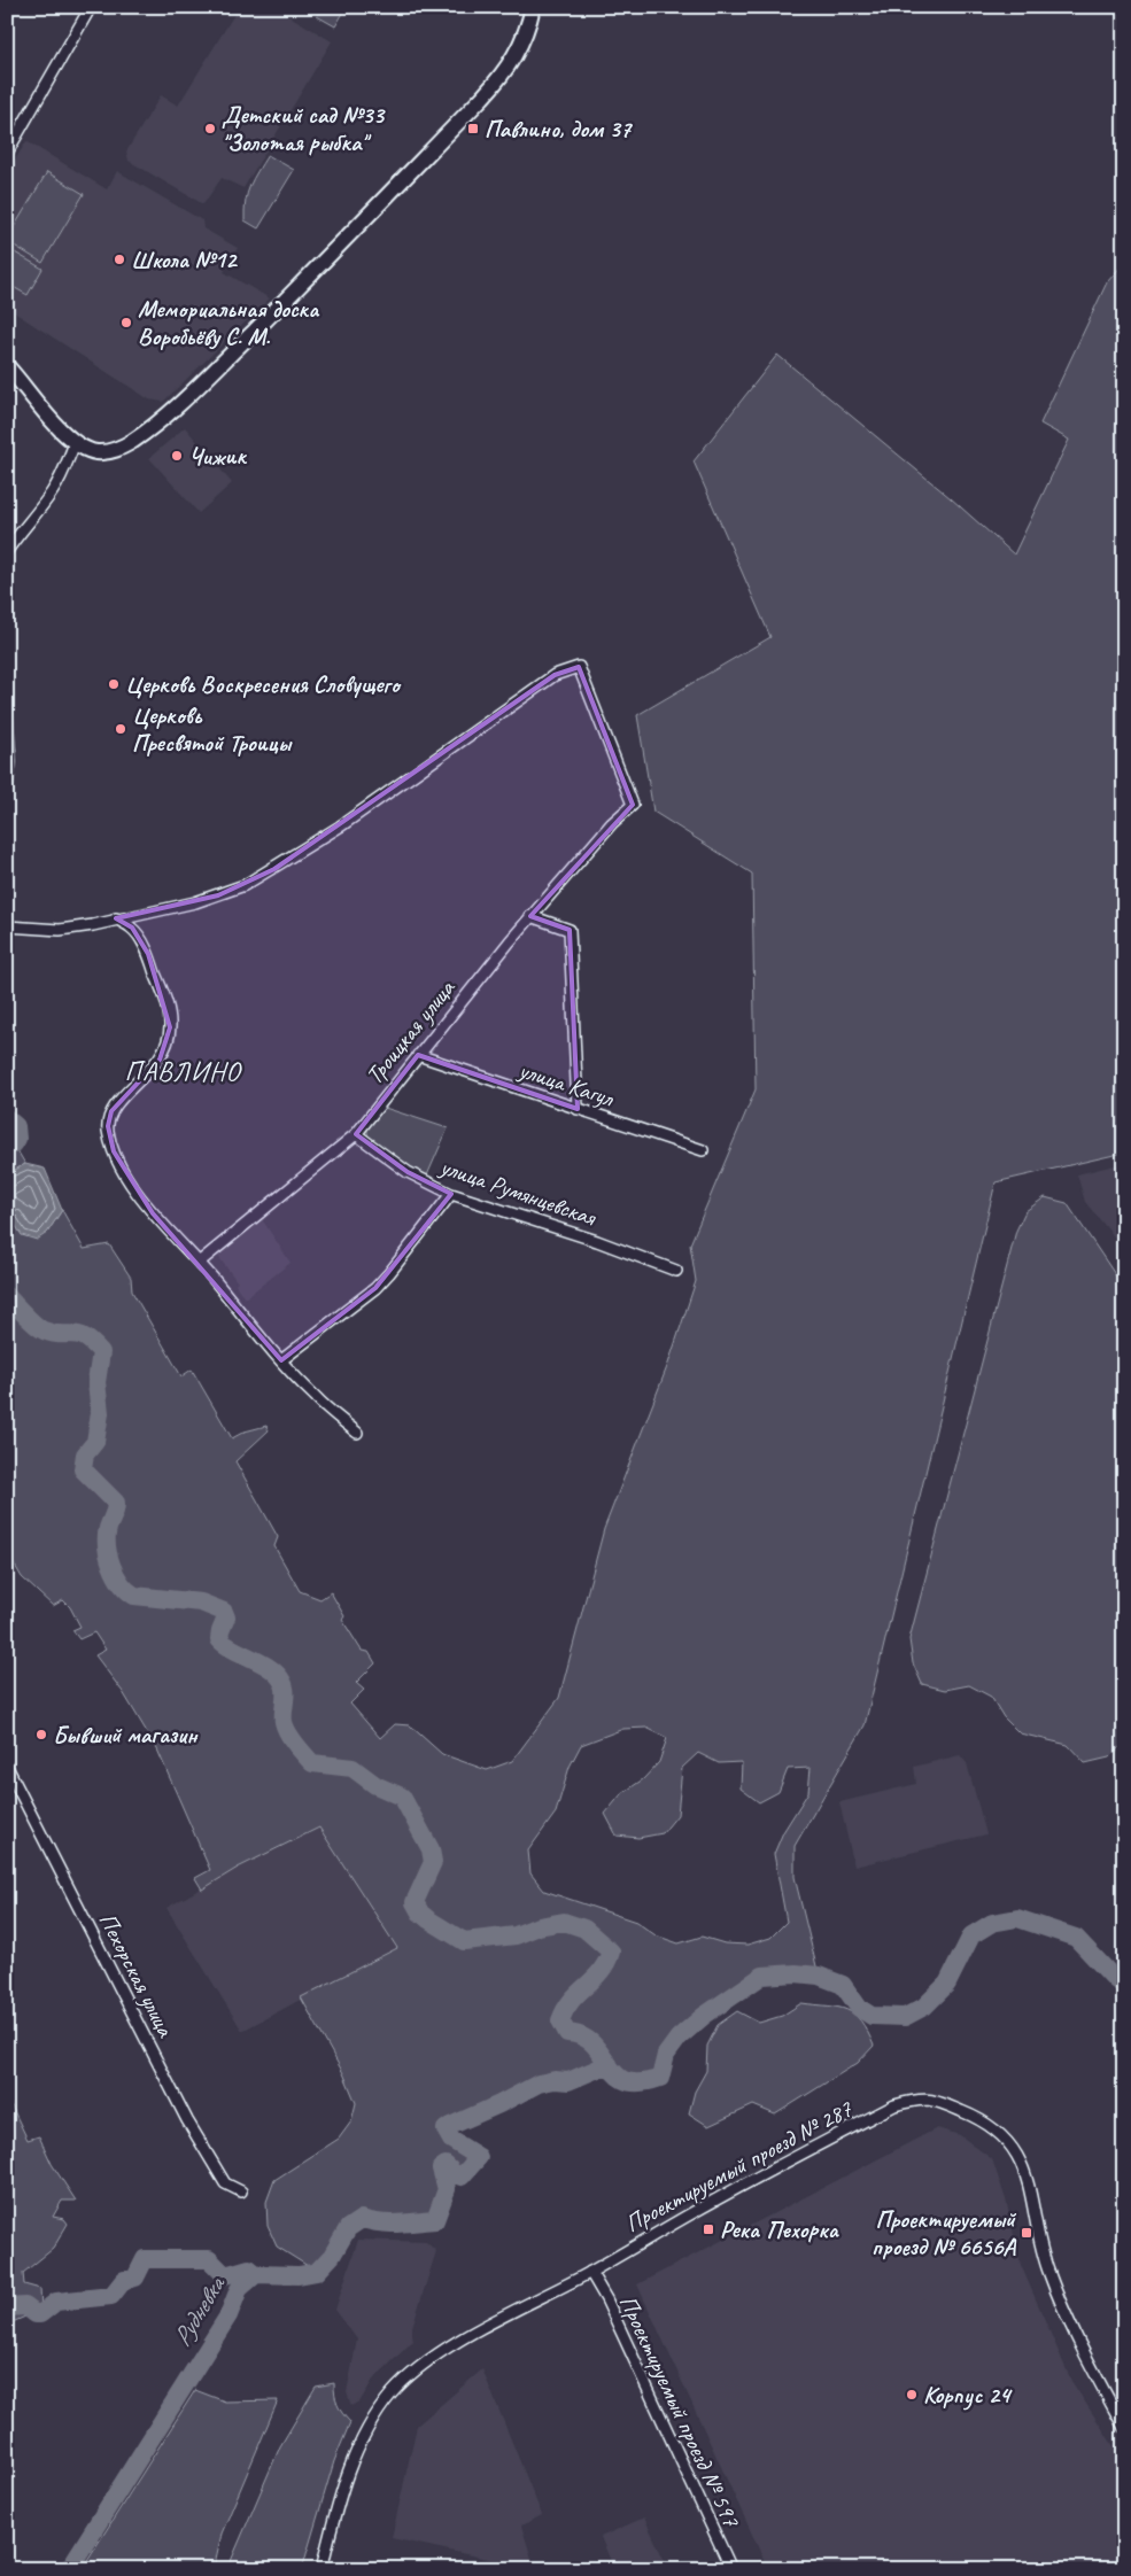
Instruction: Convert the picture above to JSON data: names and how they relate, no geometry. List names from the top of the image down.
{
  "streets": {
    "street": [
      "Троицкая улица",
      "улица Кагул",
      "улица Румянцевская",
      "Пехорская улица",
      "Проектируемый проезд № 287",
      "Проектируемый проезд № 597"
    ]
  },
  "crossings": [
    ["Троицкая улица", "улица Кагул"],
    ["Троицкая улица", "улица Румянцевская"],
    ["Проектируемый проезд № 287", "Проектируемый проезд № 597"]
  ],
  "districts": ["ПАВЛИНО"],
  "water": ["Рудневка"],
  "places": {
    "other": [
      "Детский сад №33 \"Золотая рыбка\"",
      "Школа №12",
      "Мемориальная доска Воробьёву С. М.",
      "Чижик",
      "Церковь Воскресения Словущего",
      "Церковь Пресвятой Троицы",
      "Бывший магазин",
      "Корпус 24"
    ],
    "transit": ["Павлино, дом 37", "Река Пехорка", "Проектируемый проезд № 6656А"]
  }
}
